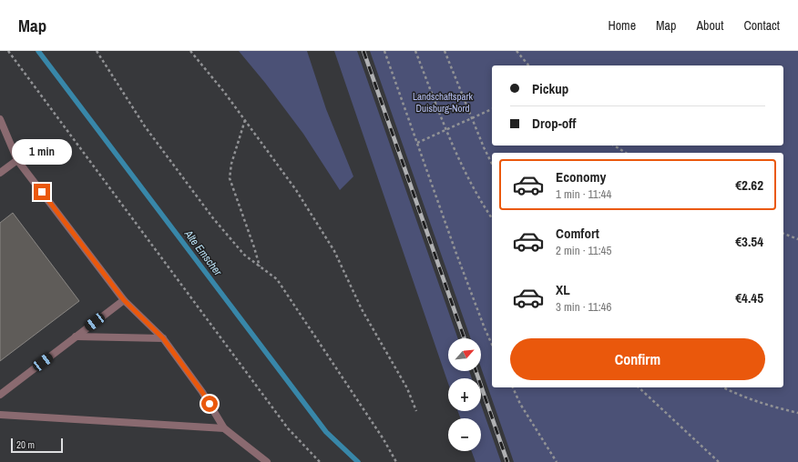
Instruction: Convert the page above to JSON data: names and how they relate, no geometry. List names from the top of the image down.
{
  "water": ["Alte Emscher"],
  "parks": ["Landschaftspark Duisburg-Nord"],
  "scale_bar": "20 m",
  "north": "top right",
  "page": {
    "header": "Map",
    "nav": [
      "Home",
      "Map",
      "About",
      "Contact"
    ],
    "banner": ["Pickup", "Drop-off"],
    "bubble": "1 min",
    "list": [
      {
        "name": "Economy",
        "note": "1 min · 11:44",
        "value": "€2.62"
      },
      {
        "name": "Comfort",
        "note": "2 min · 11:45",
        "value": "€3.54"
      },
      {
        "name": "XL",
        "note": "3 min · 11:46",
        "value": "€4.45"
      }
    ],
    "buttons": "Confirm",
    "map_buttons": ["+", "−"],
    "scale": "20 m"
  }
}
